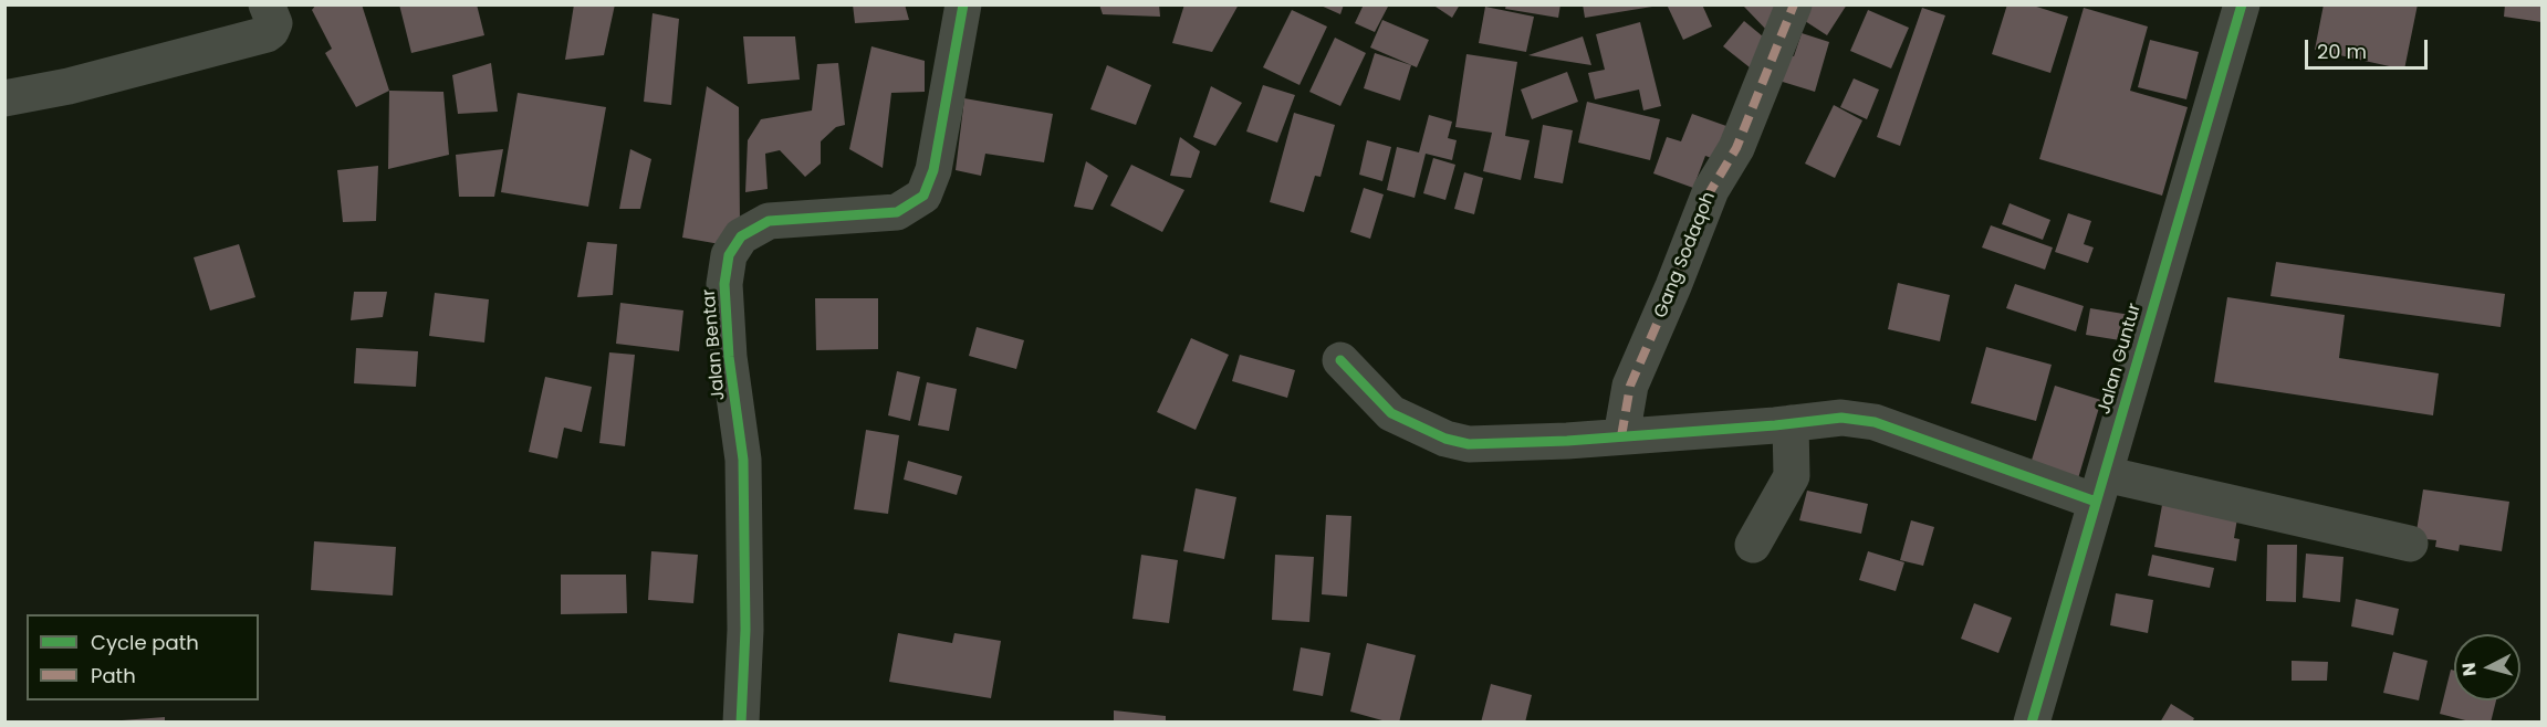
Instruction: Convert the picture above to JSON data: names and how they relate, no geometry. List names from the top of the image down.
{
  "streets": {
    "street": ["Gang Sodaqoh", "Jalan Bentar", "Jalan Guntur"]
  },
  "legend": ["Cycle path", "Path"],
  "scale_bar": "20 m",
  "north": "left"
}
